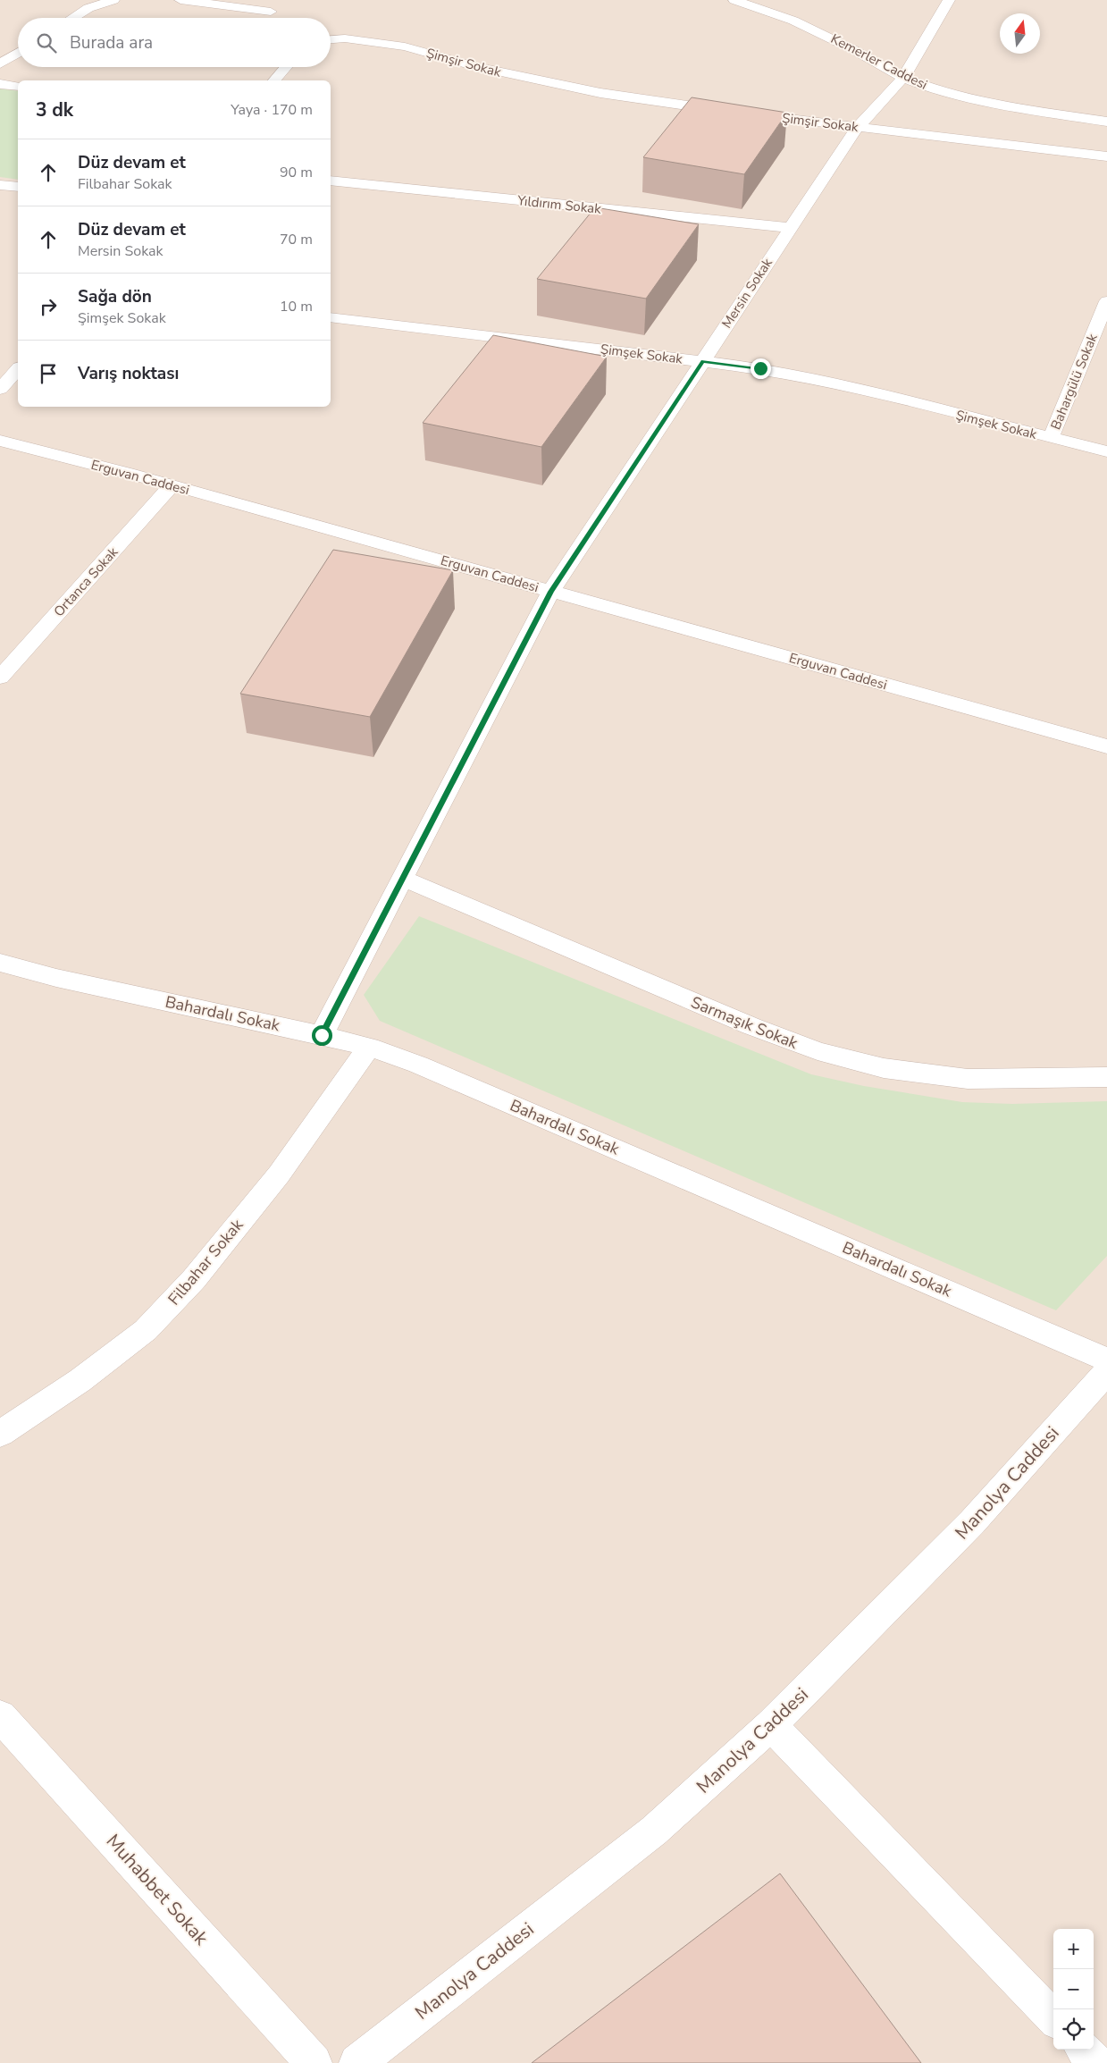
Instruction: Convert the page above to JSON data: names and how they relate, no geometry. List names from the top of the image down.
{
  "streets": {
    "street": [
      "Kemerler Caddesi",
      "Şimşir Sokak",
      "Yıldırım Sokak",
      "Mersin Sokak",
      "Şimşek Sokak",
      "Bahargülü Sokak",
      "Erguvan Caddesi",
      "Ortanca Sokak",
      "Bahardalı Sokak",
      "Sarmaşık Sokak",
      "Filbahar Sokak",
      "Manolya Caddesi",
      "Muhabbet Sokak"
    ]
  },
  "crossings": [
    ["Kemerler Caddesi", "Mersin Sokak"],
    ["Şimşir Sokak", "Mersin Sokak"],
    ["Yıldırım Sokak", "Mersin Sokak"],
    ["Mersin Sokak", "Şimşek Sokak"],
    ["Mersin Sokak", "Erguvan Caddesi"],
    ["Şimşek Sokak", "Bahargülü Sokak"],
    ["Erguvan Caddesi", "Ortanca Sokak"],
    ["Bahardalı Sokak", "Filbahar Sokak"]
  ],
  "north": "top",
  "page": {
    "search": "Burada ara",
    "heading": ["3 dk", "Yaya · 170 m"],
    "list": [
      ["Düz devam et", "Filbahar Sokak", "90 m"],
      ["Düz devam et", "Mersin Sokak", "70 m"],
      ["Sağa dön", "Şimşek Sokak", "10 m"],
      "Varış noktası"
    ],
    "map_buttons": ["+", "−"]
  }
}
